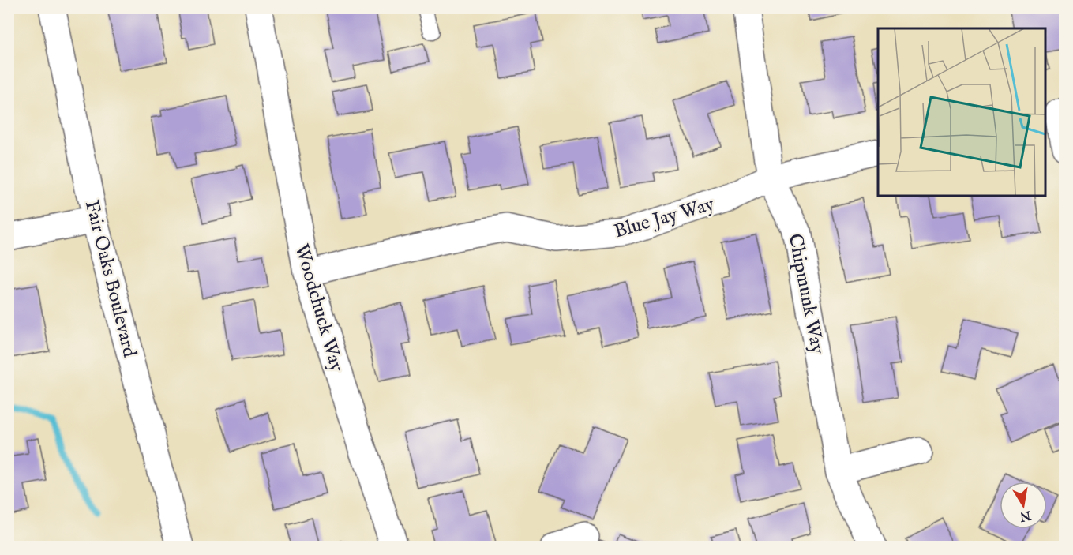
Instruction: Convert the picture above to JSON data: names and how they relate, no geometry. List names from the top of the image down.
{
  "streets": {
    "street": [
      "Blue Jay Way",
      "Fair Oaks Boulevard",
      "Chipmunk Way",
      "Woodchuck Way"
    ]
  },
  "crossings": [
    ["Blue Jay Way", "Chipmunk Way"],
    ["Blue Jay Way", "Woodchuck Way"]
  ],
  "north": "bottom"
}
